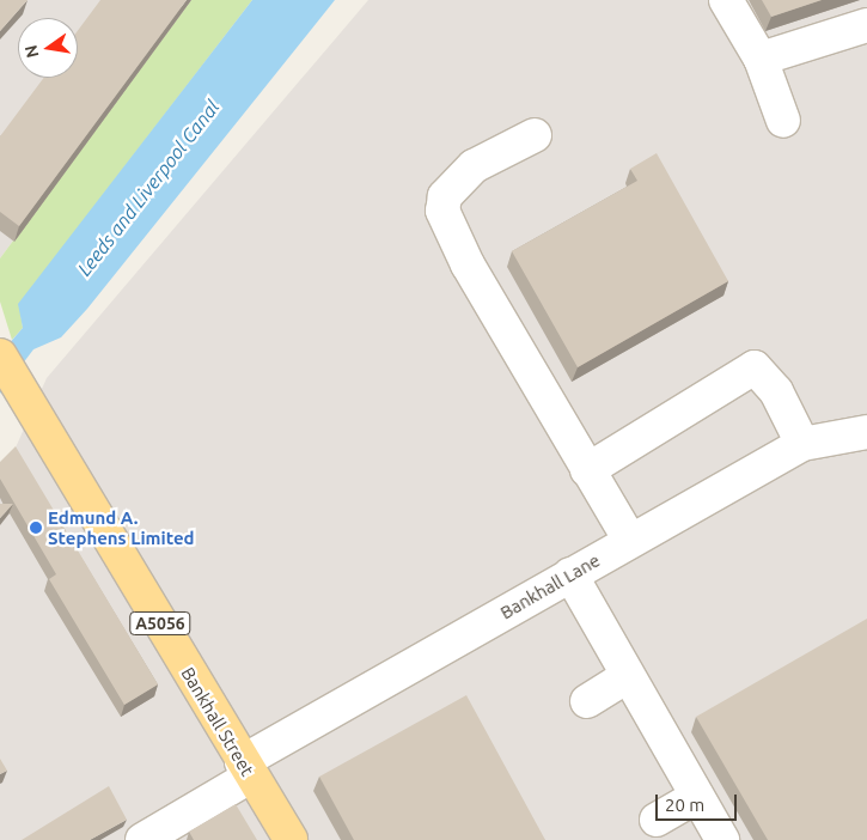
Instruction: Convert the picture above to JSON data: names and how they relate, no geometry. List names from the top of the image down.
{
  "streets": {
    "main road": ["A5056", "Bankhall Street"],
    "street": ["Bankhall Lane"]
  },
  "crossings": [
    ["Bankhall Lane", "Bankhall Street"]
  ],
  "water": ["Leeds and Liverpool Canal"],
  "places": ["Edmund A. Stephens Limited"],
  "scale_bar": "20 m",
  "north": "left"
}
